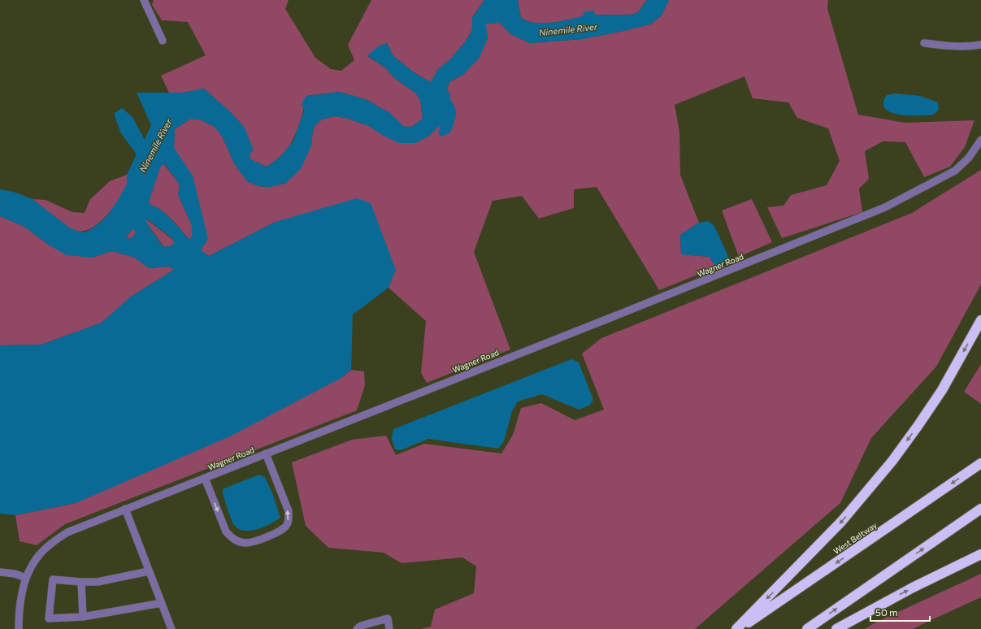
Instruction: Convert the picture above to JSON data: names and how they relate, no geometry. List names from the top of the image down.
{
  "streets": {
    "highway": ["West Beltway"],
    "street": ["Wagner Road"]
  },
  "water": ["Ninemile River"],
  "scale_bar": "50 m"
}
